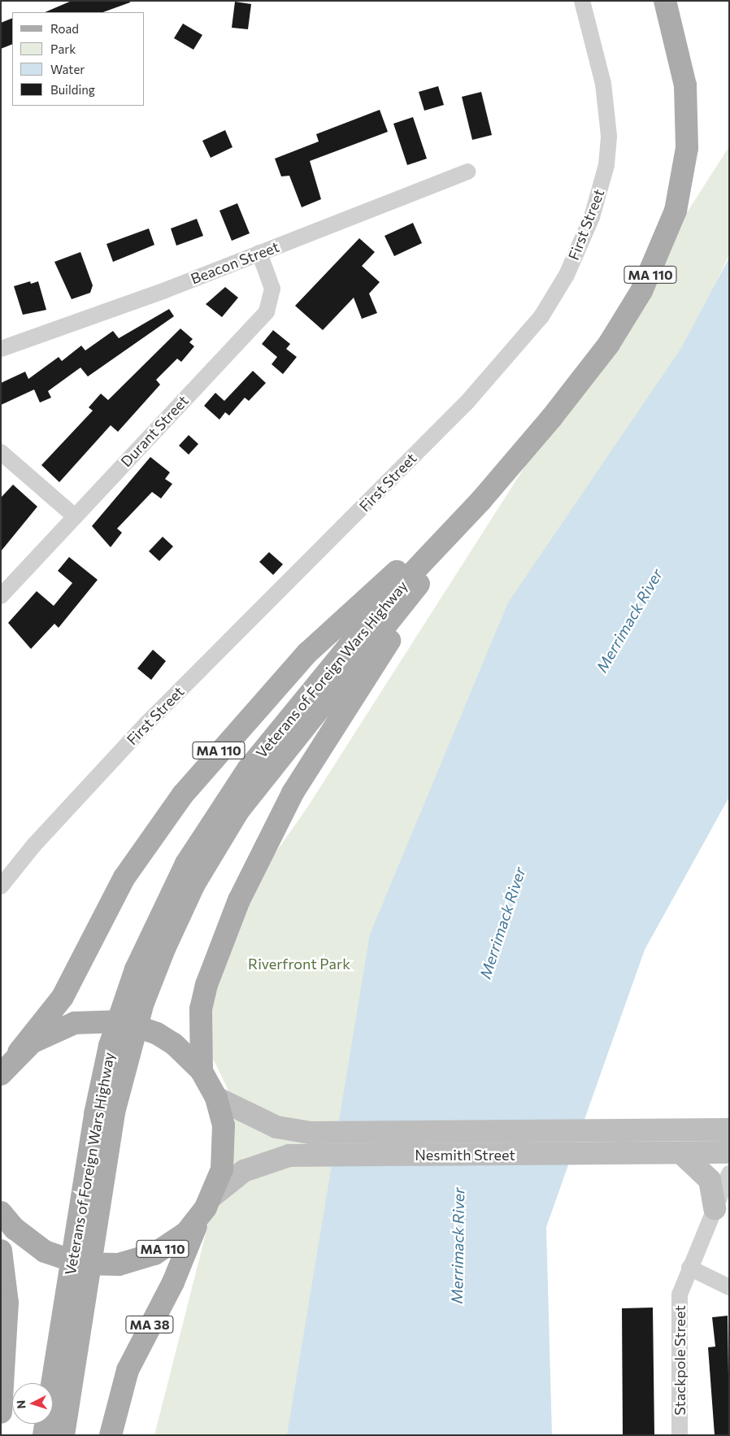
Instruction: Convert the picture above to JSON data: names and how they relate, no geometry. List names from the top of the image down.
{
  "streets": {
    "main road": [
      "MA 110",
      "Veterans of Foreign Wars Highway",
      "Nesmith Street",
      "MA 38"
    ],
    "street": [
      "First Street",
      "Beacon Street",
      "Durant Street",
      "Stackpole Street"
    ]
  },
  "crossings": [
    ["Beacon Street", "Durant Street"],
    ["MA 110", "Veterans of Foreign Wars Highway"],
    ["MA 110", "Nesmith Street"],
    ["MA 110", "MA 38"]
  ],
  "water": ["Merrimack River"],
  "parks": ["Riverfront Park"],
  "legend": [
    "Road",
    "Park",
    "Water",
    "Building"
  ],
  "north": "left"
}
